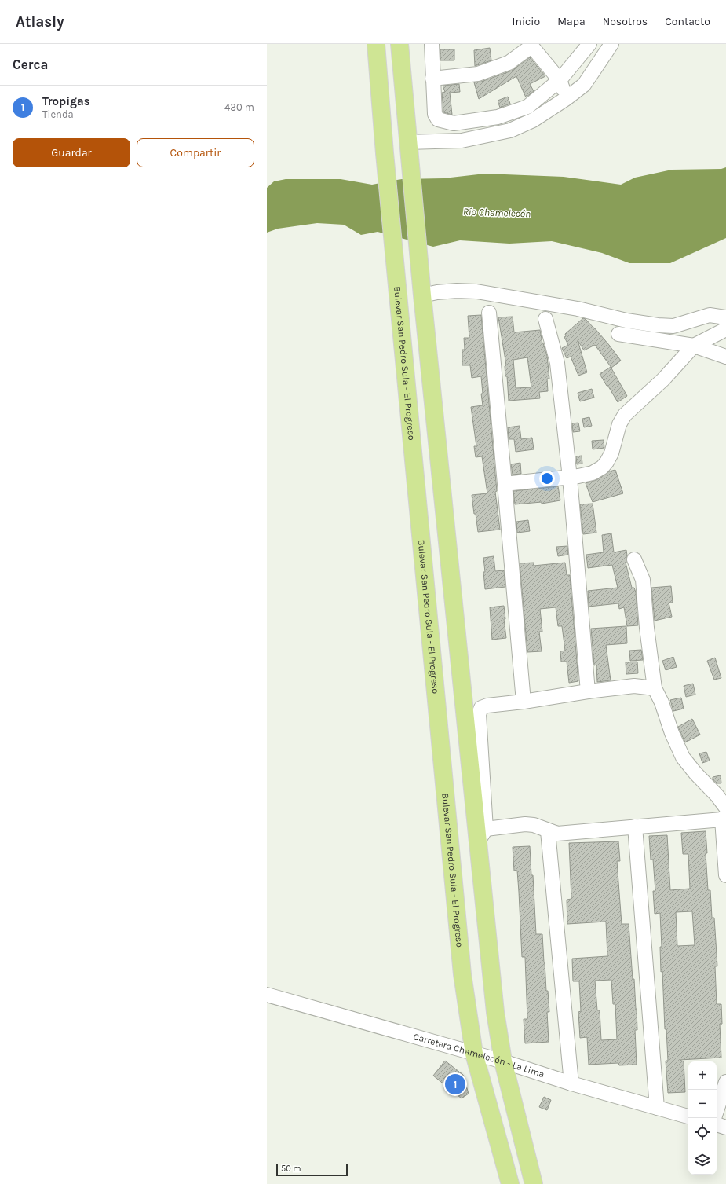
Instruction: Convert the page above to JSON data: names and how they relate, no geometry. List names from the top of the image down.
{
  "streets": {
    "main road": ["Bulevar San Pedro Sula - El Progreso"],
    "street": ["Carretera Chamelecón - La Lima"]
  },
  "crossings": [
    ["Bulevar San Pedro Sula - El Progreso", "Carretera Chamelecón - La Lima"]
  ],
  "water": ["Río Chamelecón"],
  "scale_bar": "50 m",
  "page": {
    "header": "Atlasly",
    "nav": [
      "Inicio",
      "Mapa",
      "Nosotros",
      "Contacto"
    ],
    "heading": "Cerca",
    "list": [
      {
        "mark": "1",
        "name": "Tropigas",
        "note": "Tienda",
        "value": "430 m"
      }
    ],
    "buttons": ["Guardar", "Compartir"],
    "map_buttons": ["+", "−"],
    "pins": "1",
    "scale": "50 m"
  }
}
